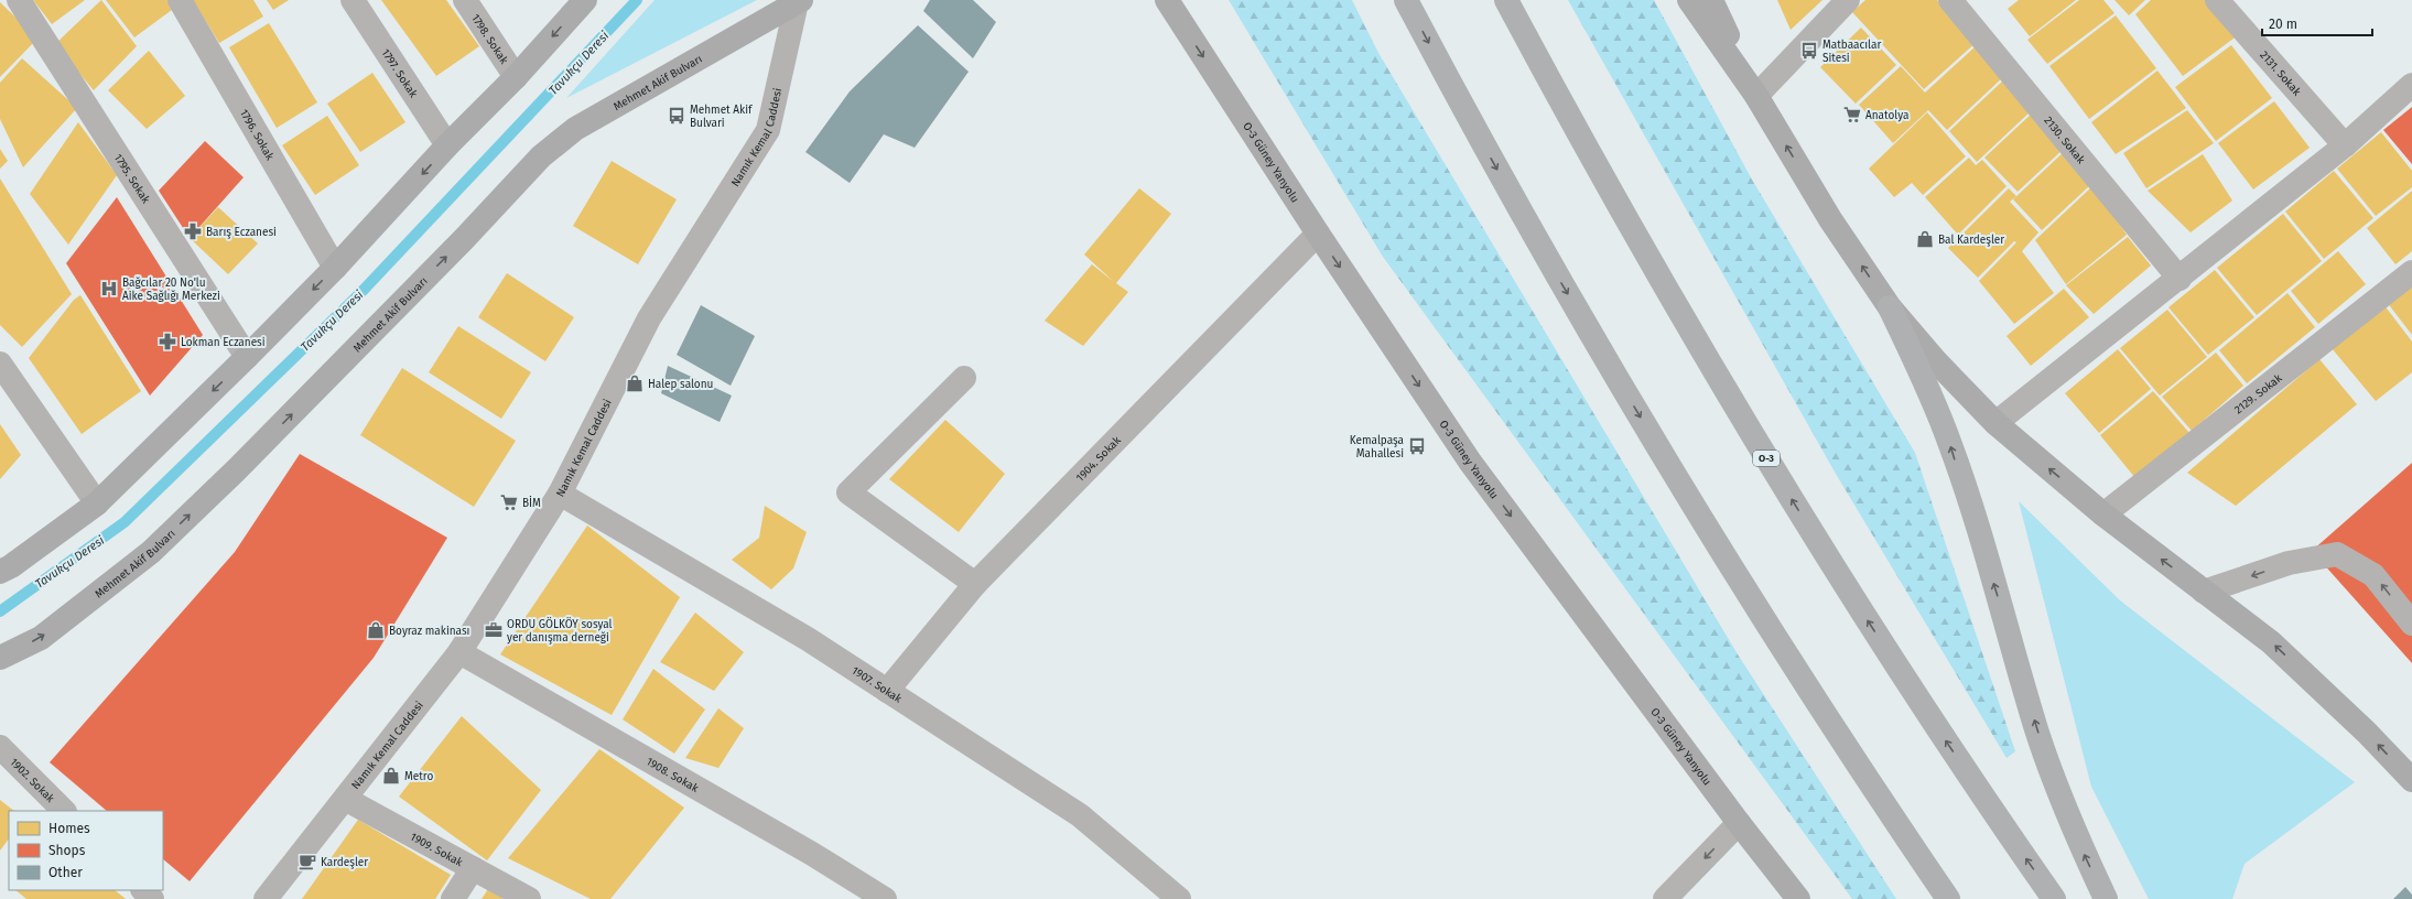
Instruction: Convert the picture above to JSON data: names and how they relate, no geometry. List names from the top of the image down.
{
  "streets": {
    "highway": ["O-3"],
    "main road": ["Mehmet Akif Bulvarı", "O-3 Güney Yanyolu"],
    "street": [
      "1798. Sokak",
      "1797. Sokak",
      "2131. Sokak",
      "1796. Sokak",
      "Namık Kemal Caddesi",
      "2130. Sokak",
      "1795. Sokak",
      "2129. Sokak",
      "1904. Sokak",
      "1907. Sokak",
      "1908. Sokak",
      "1902. Sokak",
      "1909. Sokak"
    ]
  },
  "crossings": [
    ["Mehmet Akif Bulvarı", "Namık Kemal Caddesi"],
    ["Namık Kemal Caddesi", "1907. Sokak"],
    ["Namık Kemal Caddesi", "1908. Sokak"],
    ["Namık Kemal Caddesi", "1909. Sokak"],
    ["O-3 Güney Yanyolu", "1904. Sokak"],
    ["1904. Sokak", "1907. Sokak"]
  ],
  "one_way": ["O-3 Güney Yanyolu"],
  "water": ["Tavukçu Deresi"],
  "places": {
    "bus stop": ["Matbaacılar Sitesi", "Mehmet Akif Bulvari", "Kemalpaşa Mahallesi"],
    "supermarket": ["Anatolya", "BİM"],
    "pharmacy": ["Barış Eczanesi", "Lokman Eczanesi"],
    "shop": [
      "Bal Kardeşler",
      "Halep salonu",
      "Boyraz makinası",
      "Metro"
    ],
    "hospital": ["Bağcılar 20 No'lu Aike Sağlığı Merkezi"],
    "office": ["ORDU GÖLKÖY sosyal yer danışma derneği"],
    "cafe": ["Kardeşler"]
  },
  "legend": ["Homes", "Shops", "Other"],
  "scale_bar": "20 m"
}
